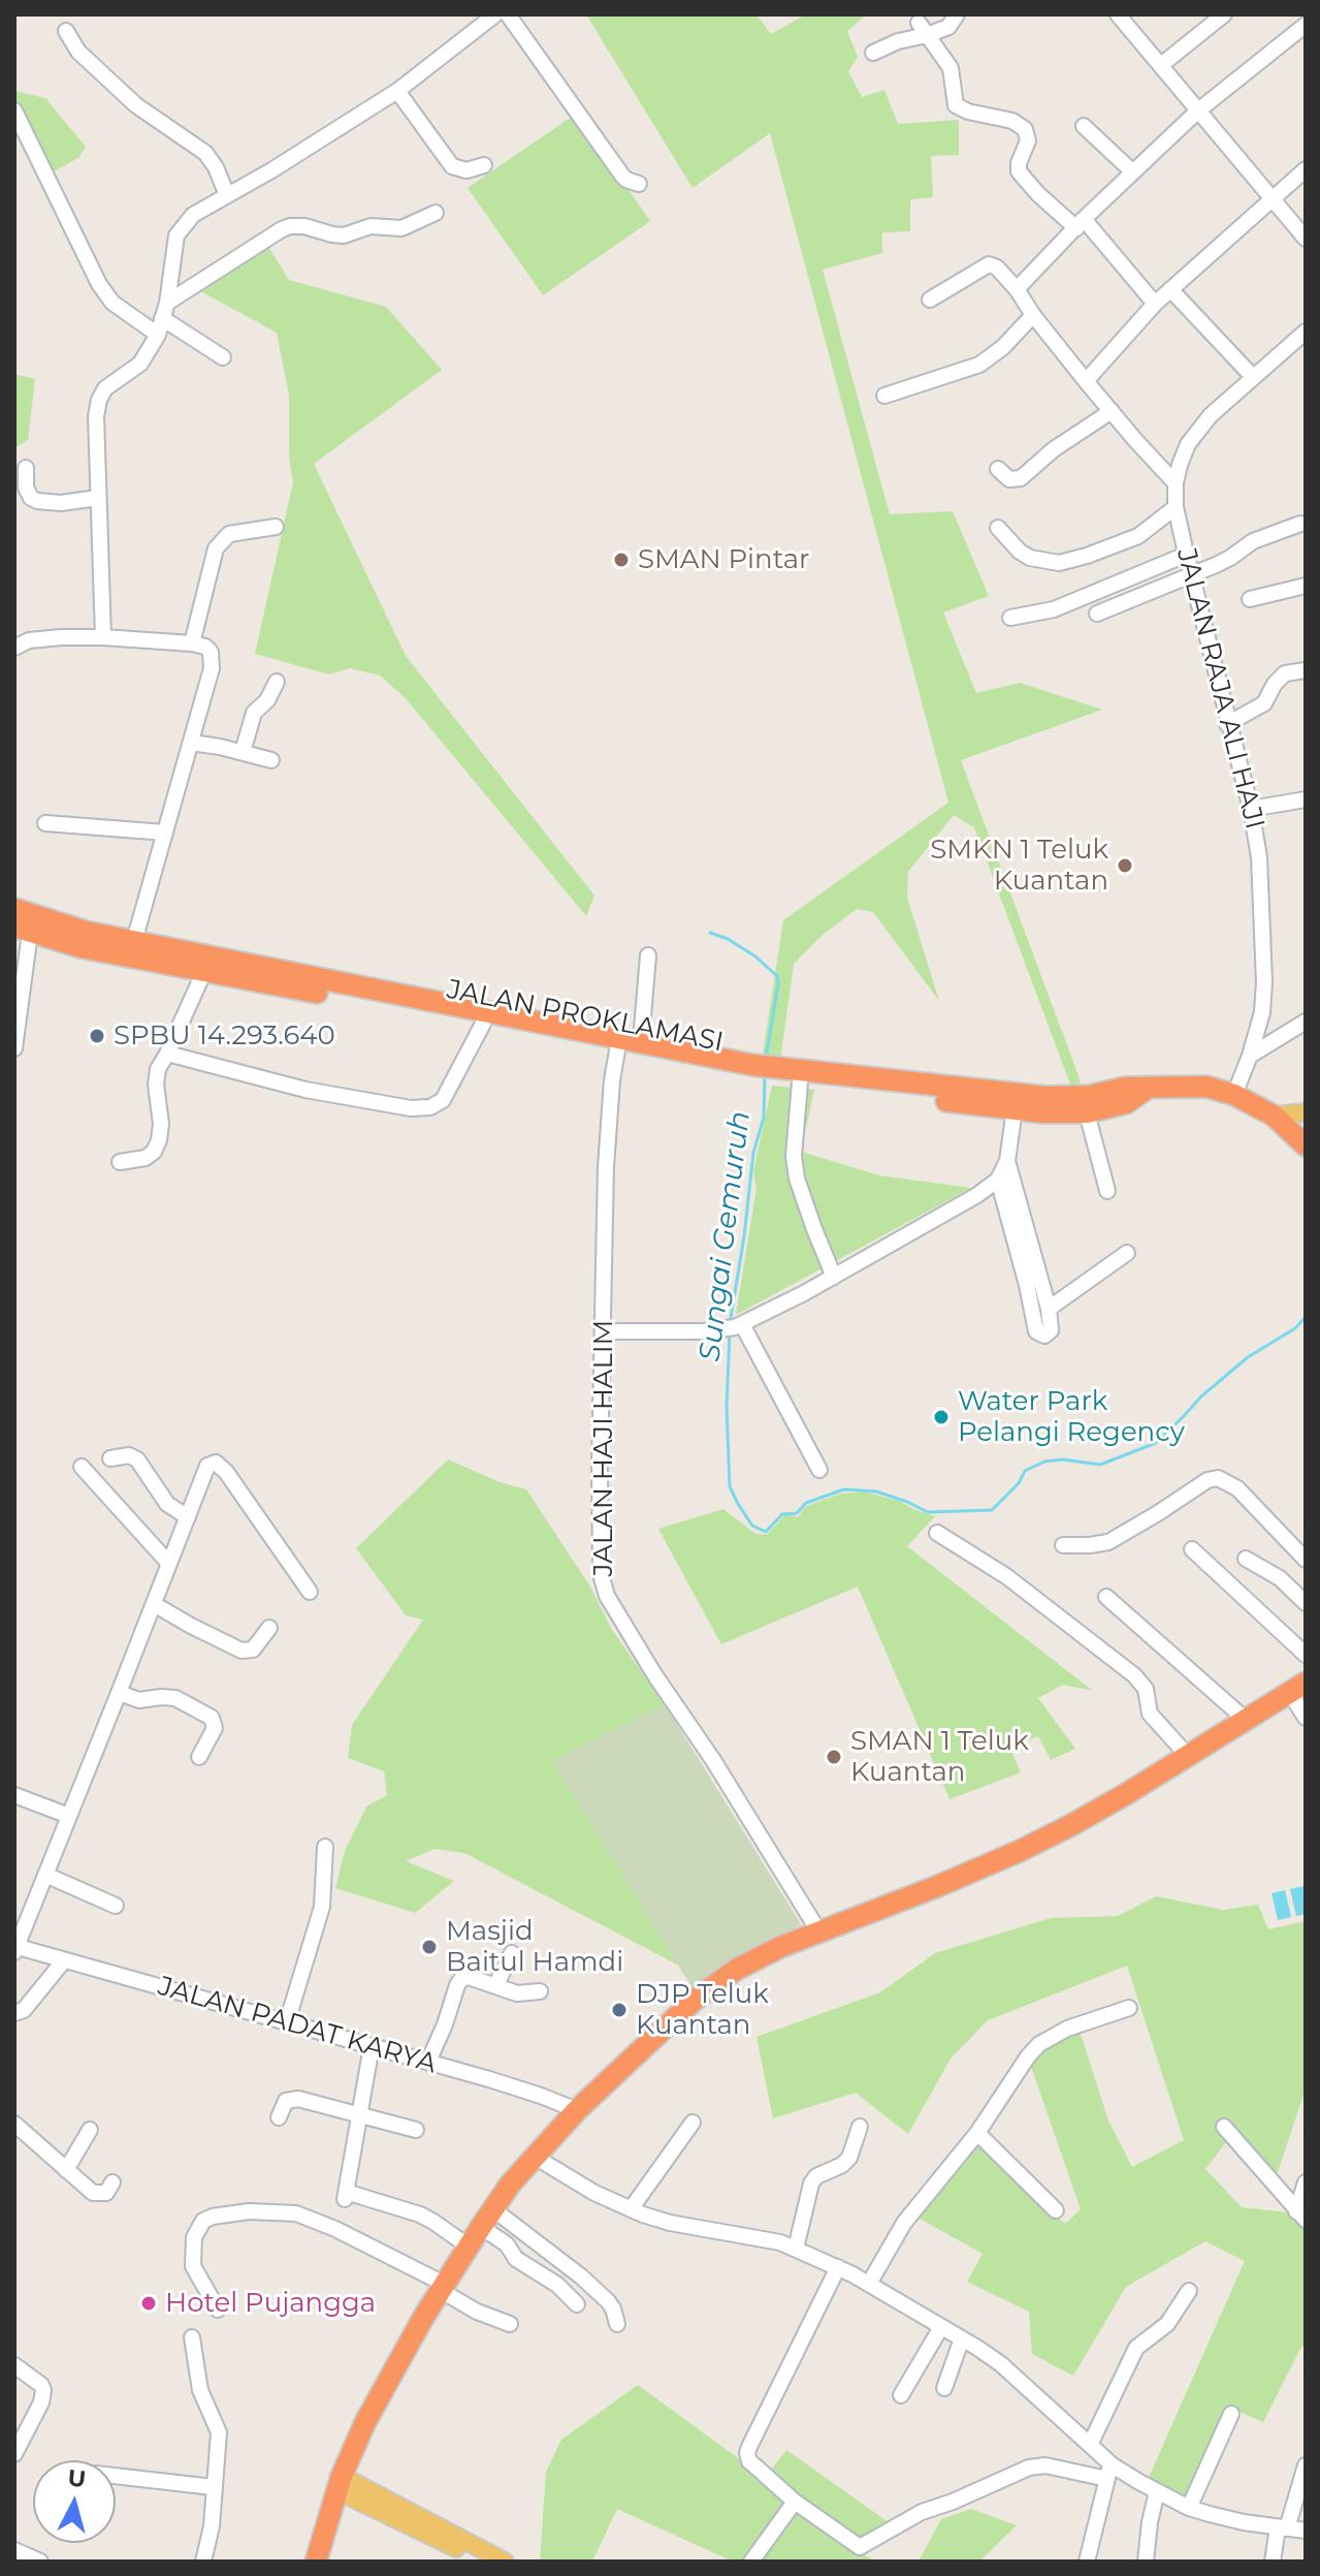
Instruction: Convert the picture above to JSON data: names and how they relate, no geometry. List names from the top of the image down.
{
  "streets": {
    "highway": ["JALAN PROKLAMASI"],
    "street": ["JALAN RAJA ALI HAJI", "JALAN HAJI HALIM", "JALAN PADAT KARYA"]
  },
  "crossings": [
    ["JALAN RAJA ALI HAJI", "JALAN PROKLAMASI"],
    ["JALAN PROKLAMASI", "JALAN HAJI HALIM"]
  ],
  "water": ["Sungai Gemuruh"],
  "places": [
    "SMAN Pintar",
    "SMKN 1 Teluk Kuantan",
    "SPBU 14.293.640",
    "Water Park Pelangi Regency",
    "SMAN 1 Teluk Kuantan",
    "Masjid Baitul Hamdi",
    "DJP Teluk Kuantan",
    "Hotel Pujangga"
  ],
  "north": "top"
}
